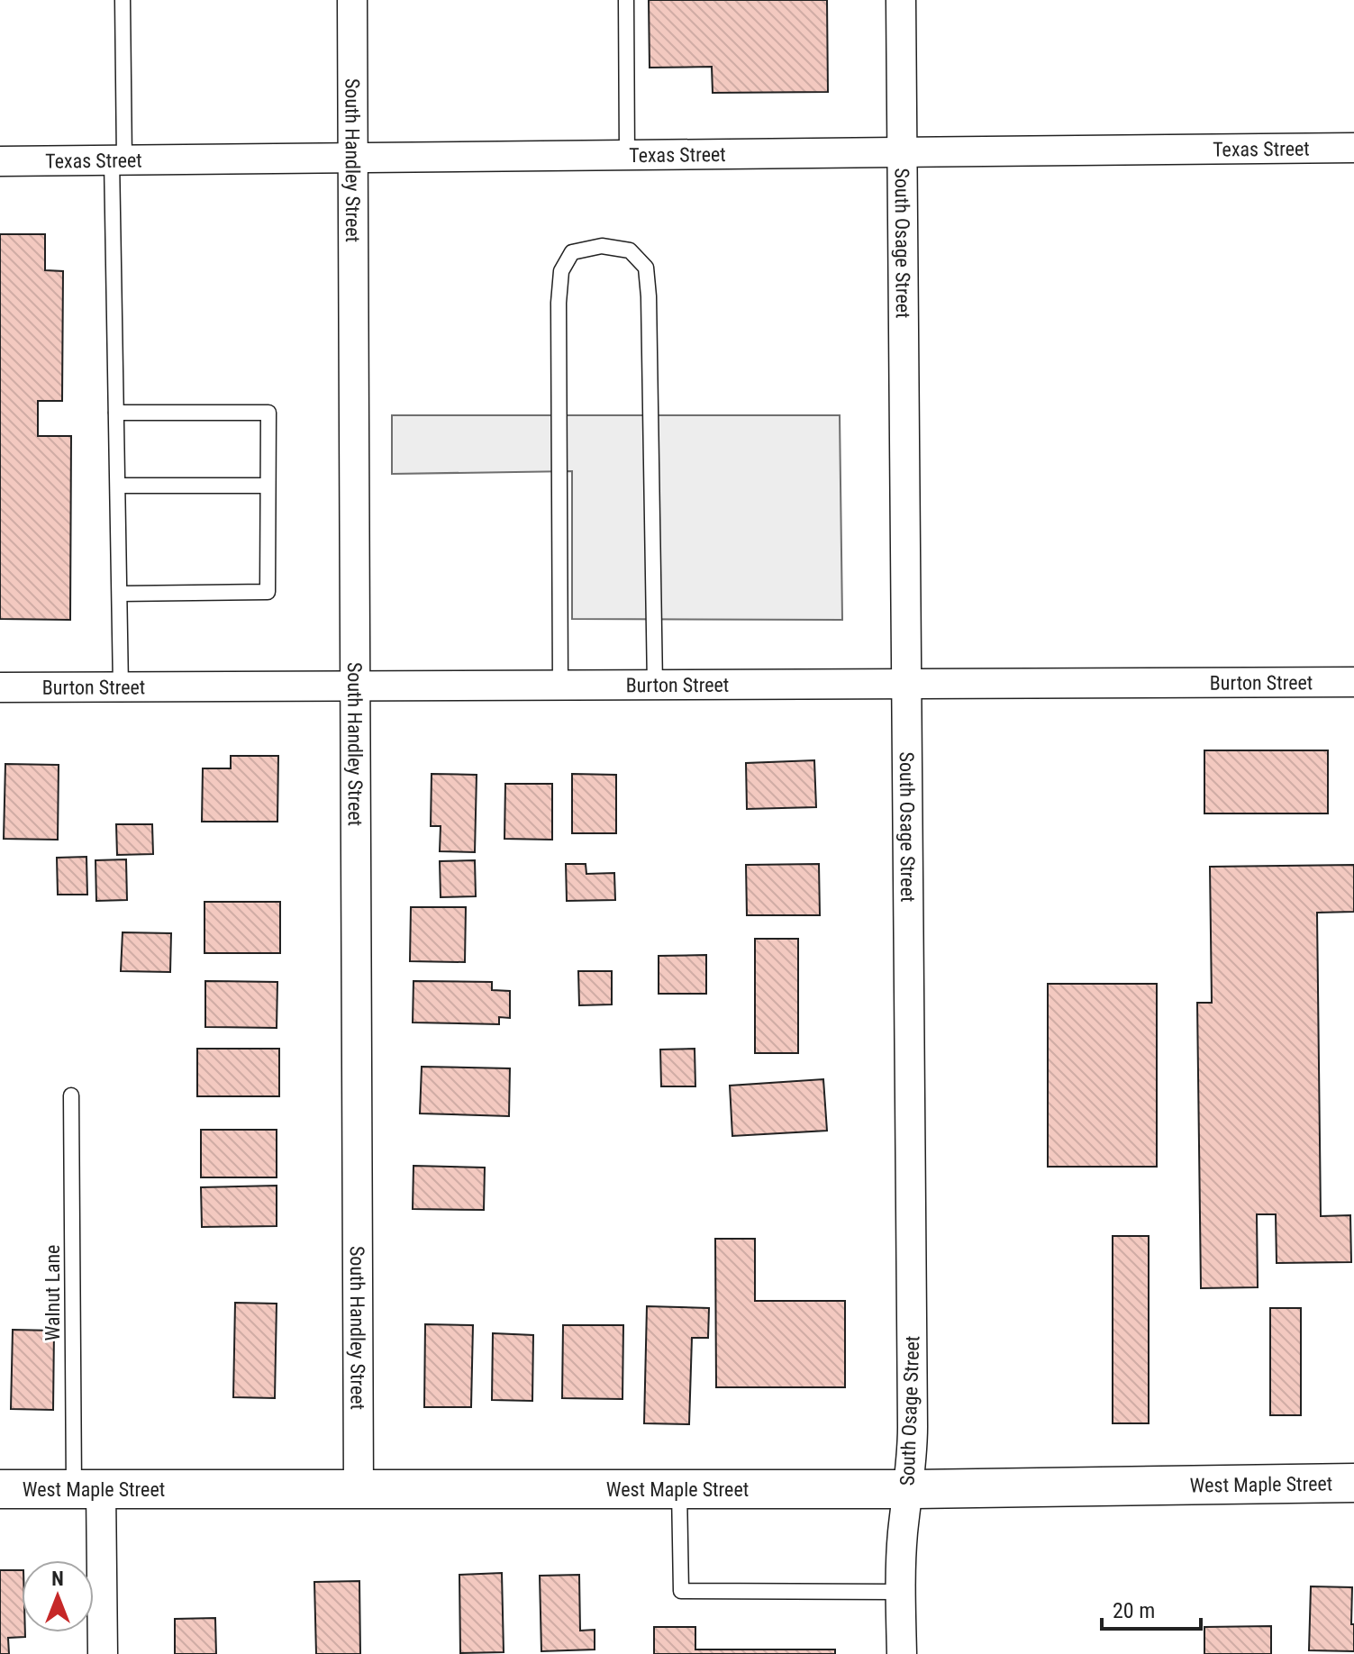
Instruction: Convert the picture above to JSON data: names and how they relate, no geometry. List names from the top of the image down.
{
  "streets": {
    "street": [
      "Texas Street",
      "South Handley Street",
      "South Osage Street",
      "Burton Street",
      "West Maple Street"
    ],
    "lane": ["Walnut Lane"]
  },
  "crossings": [
    ["Texas Street", "South Handley Street"],
    ["Texas Street", "South Osage Street"],
    ["South Handley Street", "Burton Street"],
    ["South Handley Street", "West Maple Street"],
    ["South Osage Street", "Burton Street"],
    ["South Osage Street", "West Maple Street"],
    ["Walnut Lane", "West Maple Street"]
  ],
  "scale_bar": "20 m",
  "north": "top"
}
